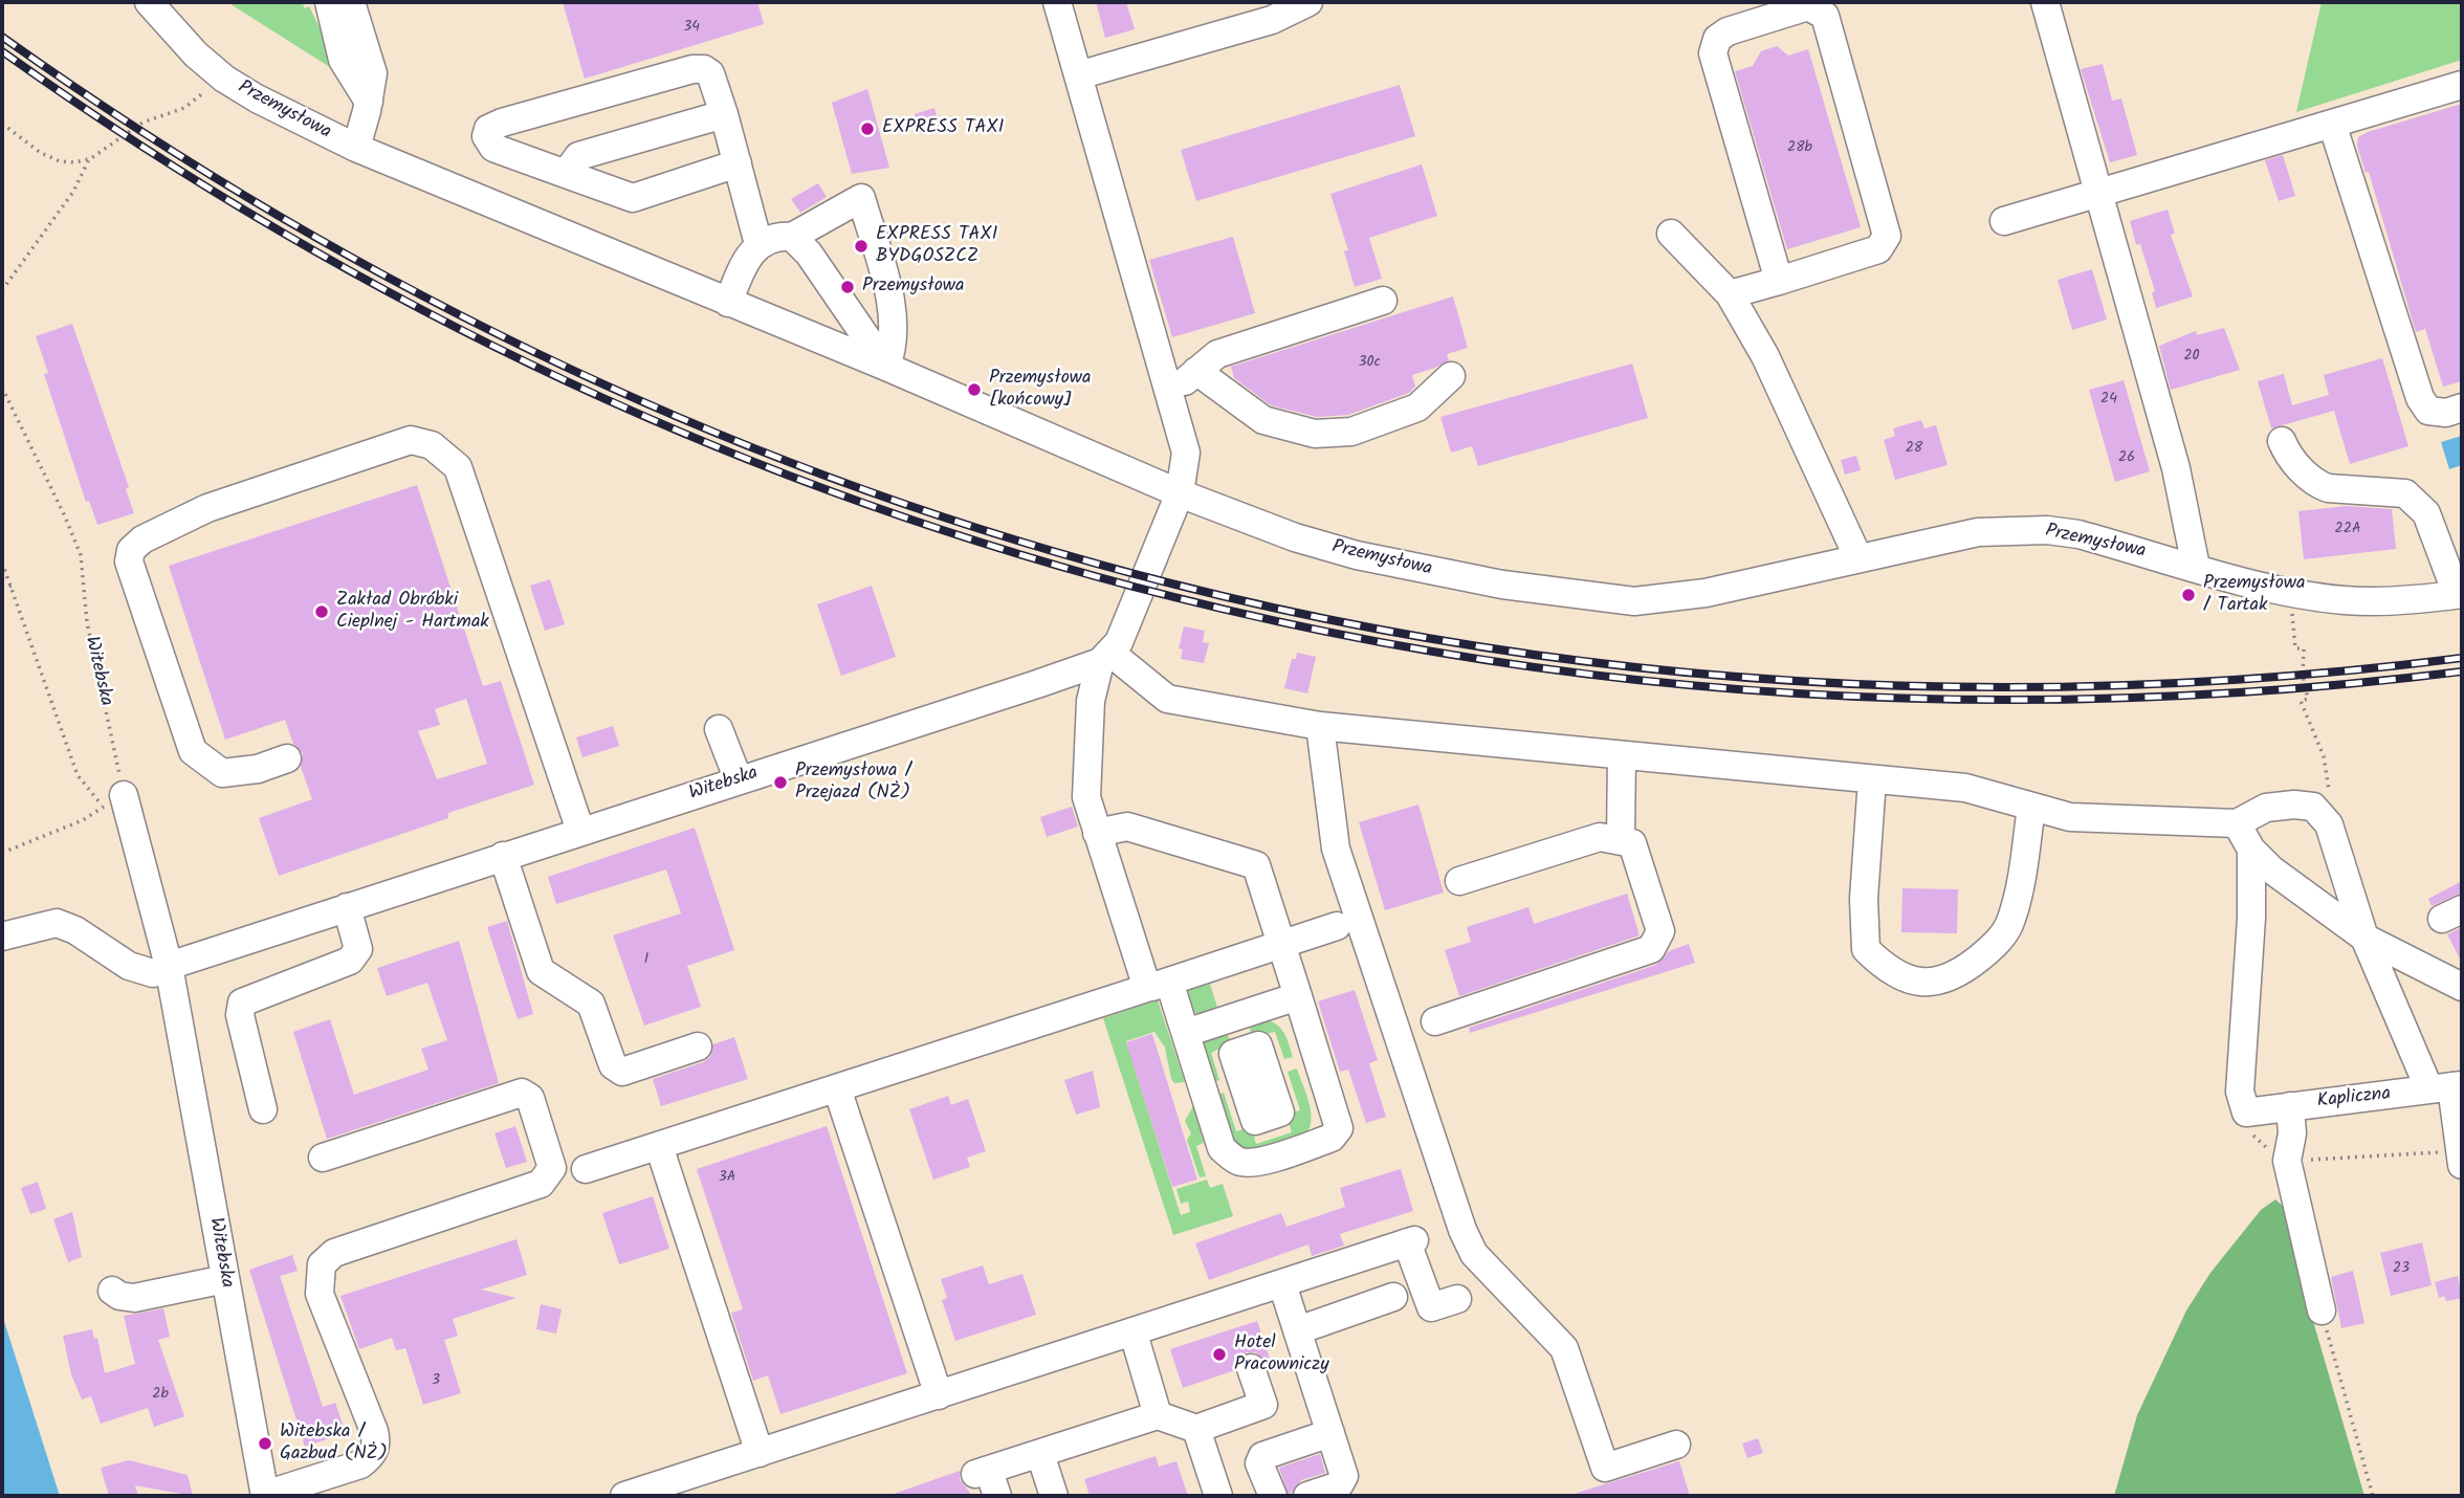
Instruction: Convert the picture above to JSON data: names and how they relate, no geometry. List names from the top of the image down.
{
  "streets": {
    "street": ["Przemysłowa", "Witebska", "Kapliczna"]
  },
  "places": [
    "EXPRESS TAXI",
    "EXPRESS TAXI BYDGOSZCZ",
    "Przemysłowa",
    "Przemysłowa [końcowy]",
    "Przemysłowa / Tartak",
    "Zakład Obróbki Cieplnej - Hartmak",
    "Przemysłowa / Przejazd (NŻ)",
    "Hotel Pracowniczy",
    "Witebska / Gazbud (NŻ)"
  ],
  "house_numbers": [
    "34",
    "28b",
    "20",
    "30c",
    "24",
    "28",
    "26",
    "22A",
    "1",
    "3A",
    "23",
    "3",
    "2b"
  ]
}
